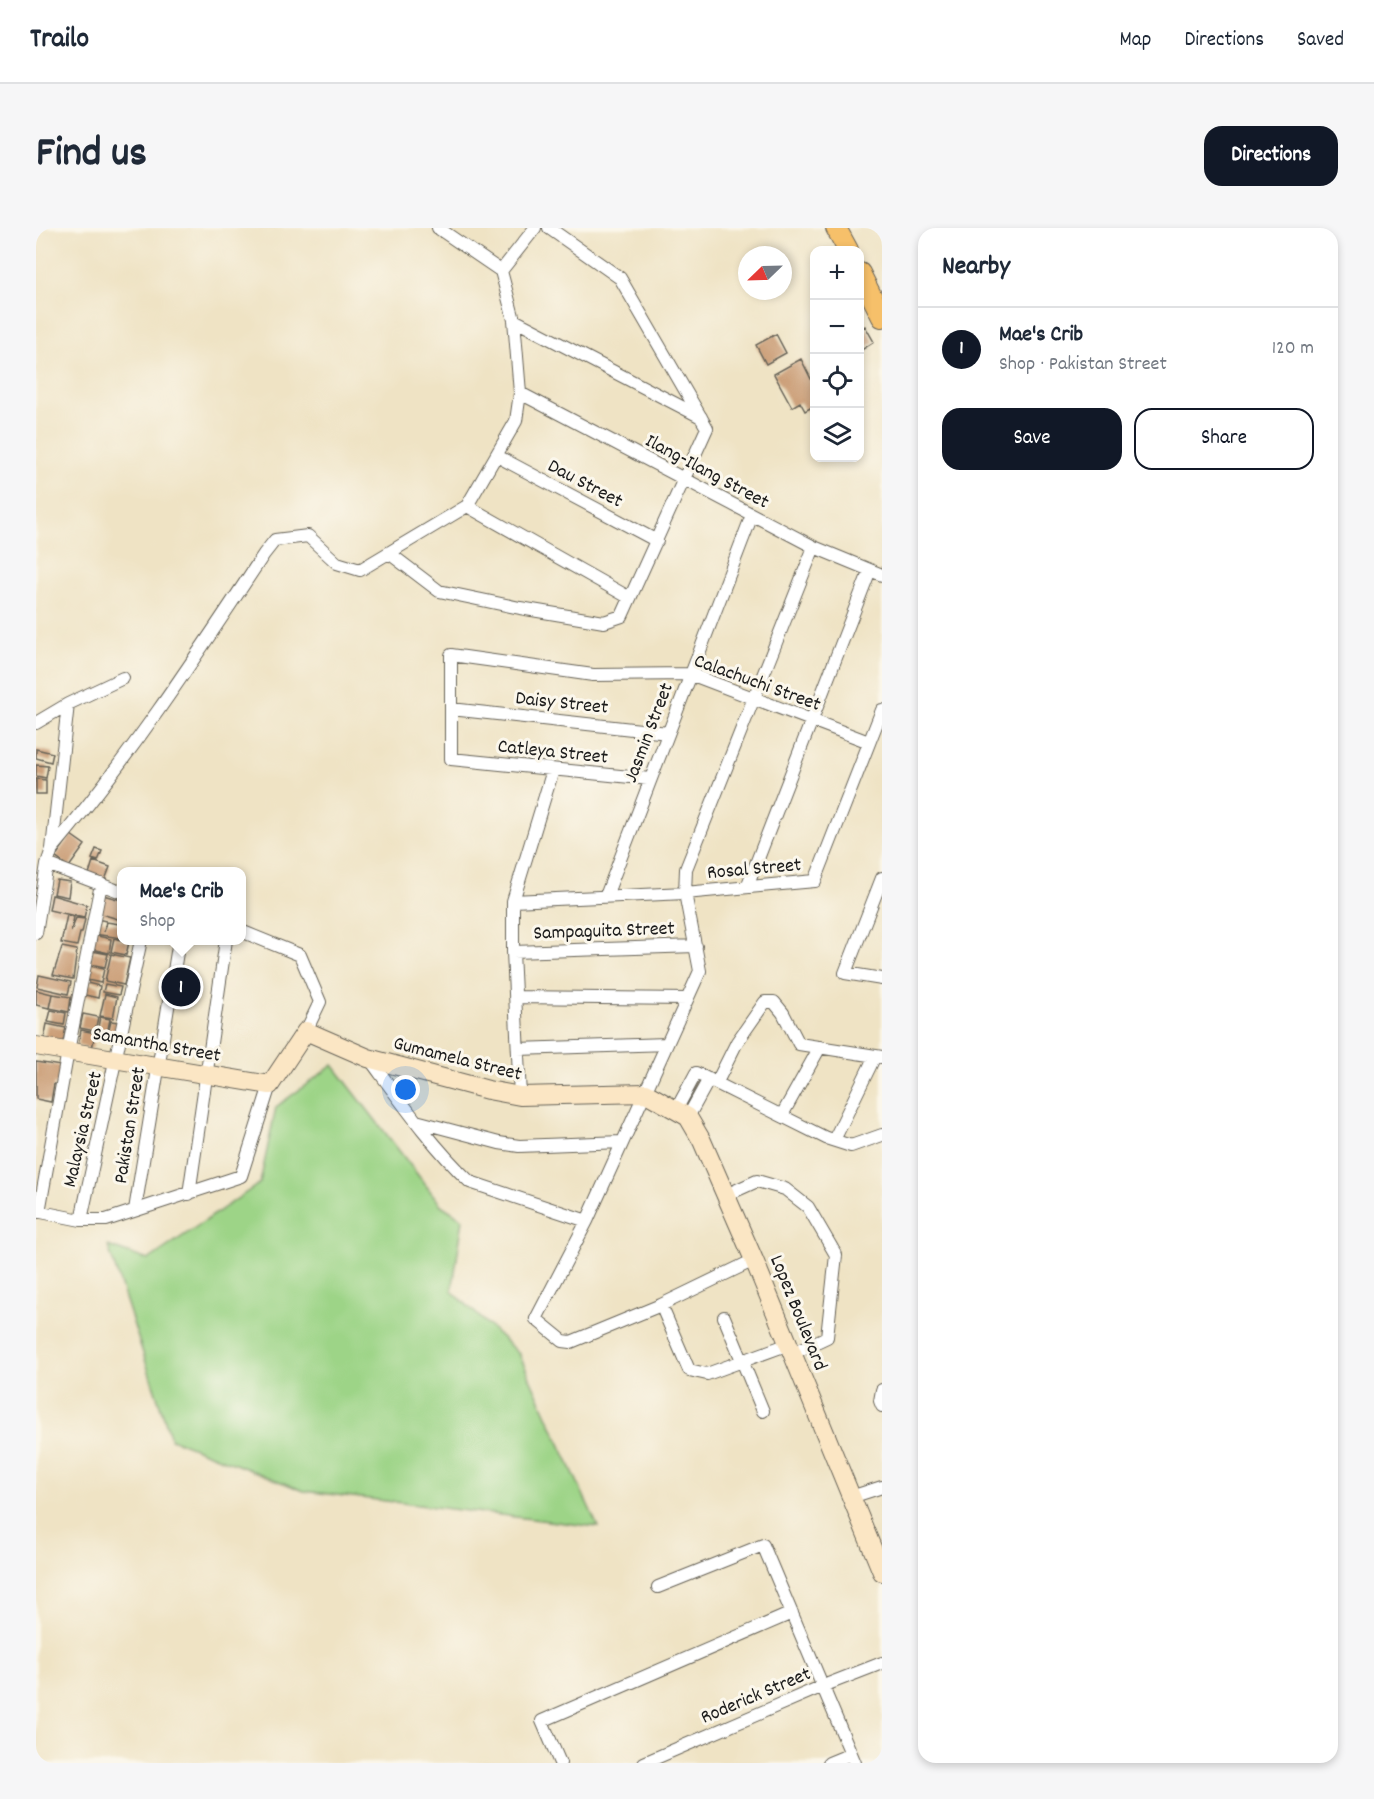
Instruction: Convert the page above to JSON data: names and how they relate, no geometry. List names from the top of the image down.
{
  "streets": {
    "street": [
      "Ilang-Ilang Street",
      "Dau Street",
      "Calachuchi Street",
      "Daisy Street",
      "Jasmin Street",
      "Catleya Street",
      "Rosal Street",
      "Sampaguita Street",
      "Samantha Street",
      "Gumamela Street",
      "Pakistan Street",
      "Malaysia Street",
      "Lopez Boulevard",
      "Roderick Street"
    ]
  },
  "crossings": [
    ["Ilang-Ilang Street", "Jasmin Street"],
    ["Calachuchi Street", "Daisy Street"],
    ["Calachuchi Street", "Jasmin Street"],
    ["Calachuchi Street", "Catleya Street"],
    ["Calachuchi Street", "Rosal Street"],
    ["Daisy Street", "Jasmin Street"],
    ["Daisy Street", "Catleya Street"],
    ["Jasmin Street", "Catleya Street"],
    ["Jasmin Street", "Rosal Street"],
    ["Samantha Street", "Pakistan Street"],
    ["Samantha Street", "Malaysia Street"]
  ],
  "north": "bottom left",
  "page": {
    "header": "Trailo",
    "nav": ["Map", "Directions", "Saved"],
    "title": "Find us",
    "buttons": [
      "Directions",
      ["Save", "Share"]
    ],
    "heading": "Nearby",
    "map_buttons": ["+", "−"],
    "list": [
      {
        "mark": "1",
        "name": "Mae's Crib",
        "note": "Shop · Pakistan Street",
        "value": "120 m"
      }
    ],
    "popup": ["Mae's Crib", "Shop"],
    "pins": "1"
  }
}
